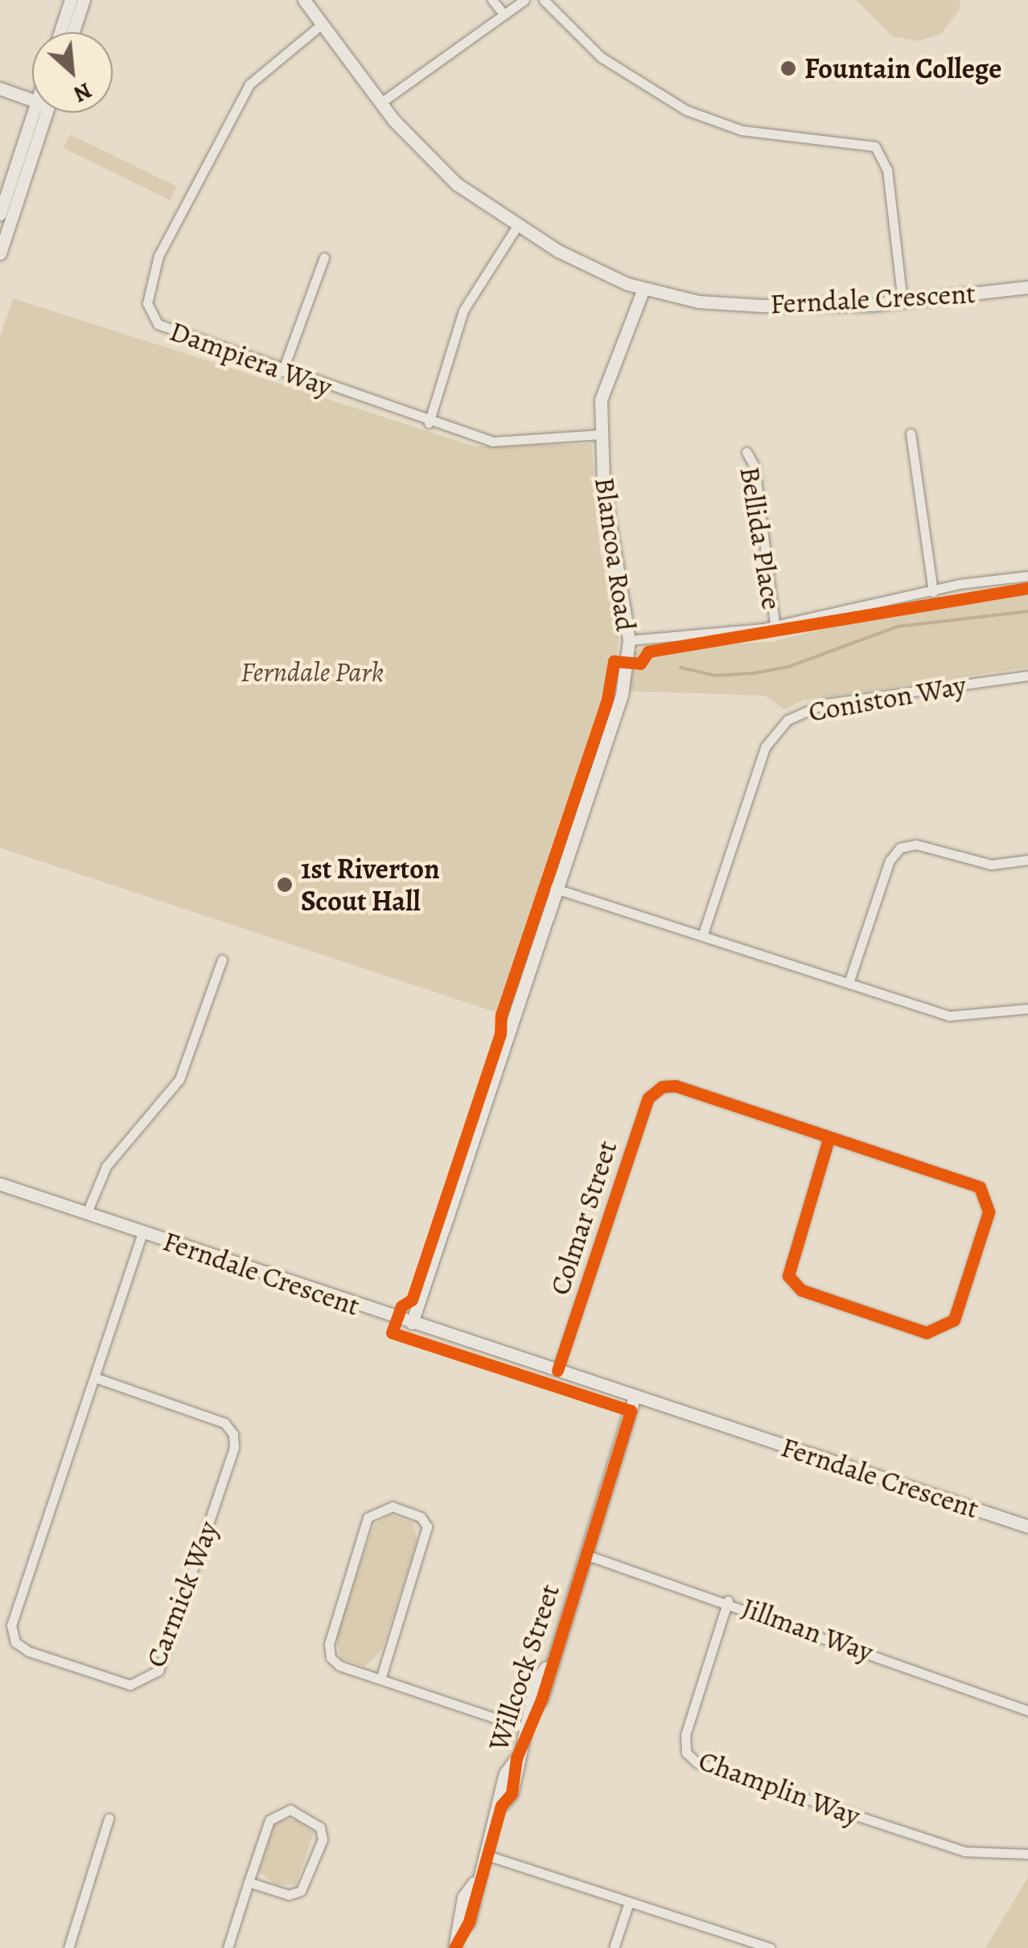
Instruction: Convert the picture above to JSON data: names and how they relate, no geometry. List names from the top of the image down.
{
  "streets": {
    "street": [
      "Ferndale Crescent",
      "Dampiera Way",
      "Bellida Place",
      "Blancoa Road",
      "Coniston Way",
      "Colmar Street",
      "Carmick Way",
      "Jillman Way",
      "Willcock Street",
      "Champlin Way"
    ]
  },
  "crossings": [
    ["Ferndale Crescent", "Dampiera Way"],
    ["Ferndale Crescent", "Blancoa Road"],
    ["Ferndale Crescent", "Colmar Street"],
    ["Ferndale Crescent", "Carmick Way"],
    ["Ferndale Crescent", "Willcock Street"],
    ["Dampiera Way", "Blancoa Road"],
    ["Jillman Way", "Willcock Street"],
    ["Jillman Way", "Champlin Way"]
  ],
  "parks": ["Ferndale Park"],
  "places": ["Fountain College", "1st Riverton Scout Hall"],
  "north": "bottom right"
}
